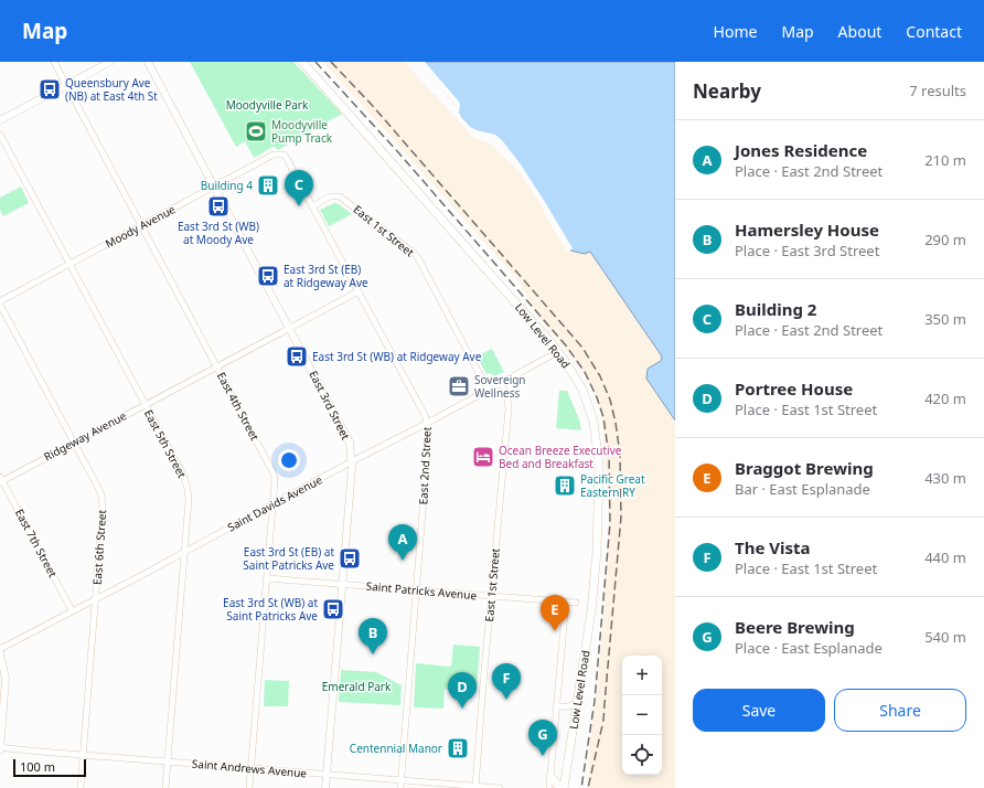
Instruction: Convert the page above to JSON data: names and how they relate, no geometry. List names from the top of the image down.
{
  "streets": {
    "main road": ["Low Level Road"],
    "street": [
      "Moody Avenue",
      "East 1st Street",
      "East 3rd Street",
      "East 4th Street",
      "Ridgeway Avenue",
      "East 5th Street",
      "East 2nd Street",
      "Saint Davids Avenue",
      "East 7th Street",
      "East 6th Street",
      "Saint Patricks Avenue",
      "Saint Andrews Avenue"
    ]
  },
  "crossings": [
    ["Moody Avenue", "East 3rd Street"],
    ["Moody Avenue", "East 4th Street"],
    ["Moody Avenue", "East 5th Street"],
    ["Moody Avenue", "East 2nd Street"],
    ["Moody Avenue", "East 6th Street"],
    ["East 1st Street", "East 2nd Street"],
    ["East 1st Street", "Saint Davids Avenue"],
    ["East 1st Street", "Saint Patricks Avenue"],
    ["East 1st Street", "Saint Andrews Avenue"],
    ["East 3rd Street", "Ridgeway Avenue"],
    ["East 3rd Street", "Saint Davids Avenue"],
    ["East 3rd Street", "Saint Patricks Avenue"],
    ["East 3rd Street", "Saint Andrews Avenue"],
    ["East 4th Street", "Ridgeway Avenue"],
    ["East 4th Street", "Saint Davids Avenue"],
    ["East 4th Street", "Saint Patricks Avenue"],
    ["East 4th Street", "Saint Andrews Avenue"],
    ["Ridgeway Avenue", "East 5th Street"],
    ["Ridgeway Avenue", "East 2nd Street"],
    ["Ridgeway Avenue", "East 7th Street"],
    ["Ridgeway Avenue", "East 6th Street"],
    ["East 5th Street", "Saint Davids Avenue"],
    ["East 5th Street", "Saint Andrews Avenue"],
    ["East 2nd Street", "Saint Davids Avenue"],
    ["East 2nd Street", "Saint Patricks Avenue"],
    ["East 2nd Street", "Saint Andrews Avenue"],
    ["Saint Davids Avenue", "East 7th Street"],
    ["Saint Davids Avenue", "East 6th Street"],
    ["East 6th Street", "Saint Andrews Avenue"]
  ],
  "parks": ["Moodyville Park", "Emerald Park"],
  "places": {
    "bus stop": [
      "Queensbury Ave (NB) at East 4th St",
      "East 3rd St (WB) at Moody Ave",
      "East 3rd St (EB) at Ridgeway Ave",
      "East 3rd St (WB) at Ridgeway Ave",
      "East 3rd St (EB) at Saint Patricks Ave",
      "East 3rd St (WB) at Saint Patricks Ave"
    ],
    "sports": ["Moodyville Pump Track"],
    "building": ["Building 4", "Pacific Great Eastern RY", "Centennial Manor"],
    "office": ["Sovereign Wellness"],
    "hotel": ["Ocean Breeze Executive Bed and Breakfast"]
  },
  "scale_bar": "100 m",
  "page": {
    "header": "Map",
    "nav": [
      "Home",
      "Map",
      "About",
      "Contact"
    ],
    "heading": ["Nearby", "7 results"],
    "list": [
      {
        "mark": "A",
        "name": "Jones Residence",
        "note": "Place · East 2nd Street",
        "value": "210 m"
      },
      {
        "mark": "B",
        "name": "Hamersley House",
        "note": "Place · East 3rd Street",
        "value": "290 m"
      },
      {
        "mark": "C",
        "name": "Building 2",
        "note": "Place · East 2nd Street",
        "value": "350 m"
      },
      {
        "mark": "D",
        "name": "Portree House",
        "note": "Place · East 1st Street",
        "value": "420 m"
      },
      {
        "mark": "E",
        "name": "Braggot Brewing",
        "note": "Bar · East Esplanade",
        "value": "430 m"
      },
      {
        "mark": "F",
        "name": "The Vista",
        "note": "Place · East 1st Street",
        "value": "440 m"
      },
      {
        "mark": "G",
        "name": "Beere Brewing",
        "note": "Place · East Esplanade",
        "value": "540 m"
      }
    ],
    "pins": [
      "C",
      "A",
      "E",
      "B",
      "F",
      "D",
      "G"
    ],
    "map_buttons": ["+", "−"],
    "buttons": ["Save", "Share"],
    "scale": "100 m"
  }
}
